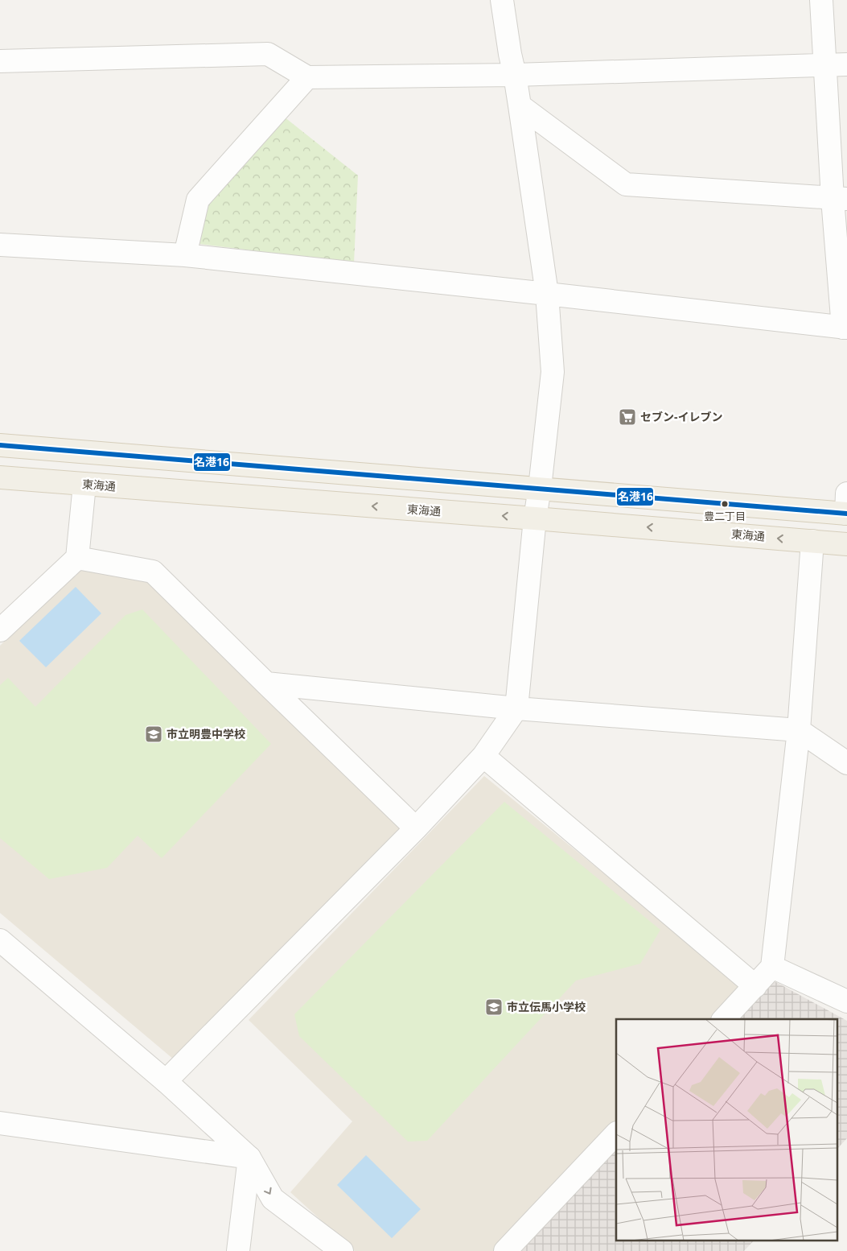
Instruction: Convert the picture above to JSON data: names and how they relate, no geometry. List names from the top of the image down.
{
  "streets": {
    "main road": ["東海通"]
  },
  "places": {
    "supermarket": ["セブン-イレブン"],
    "other": ["豊二丁目"],
    "school or university": ["市立明豊中学校", "市立伝馬小学校"]
  },
  "lines": ["transit line 名港16"]
}
